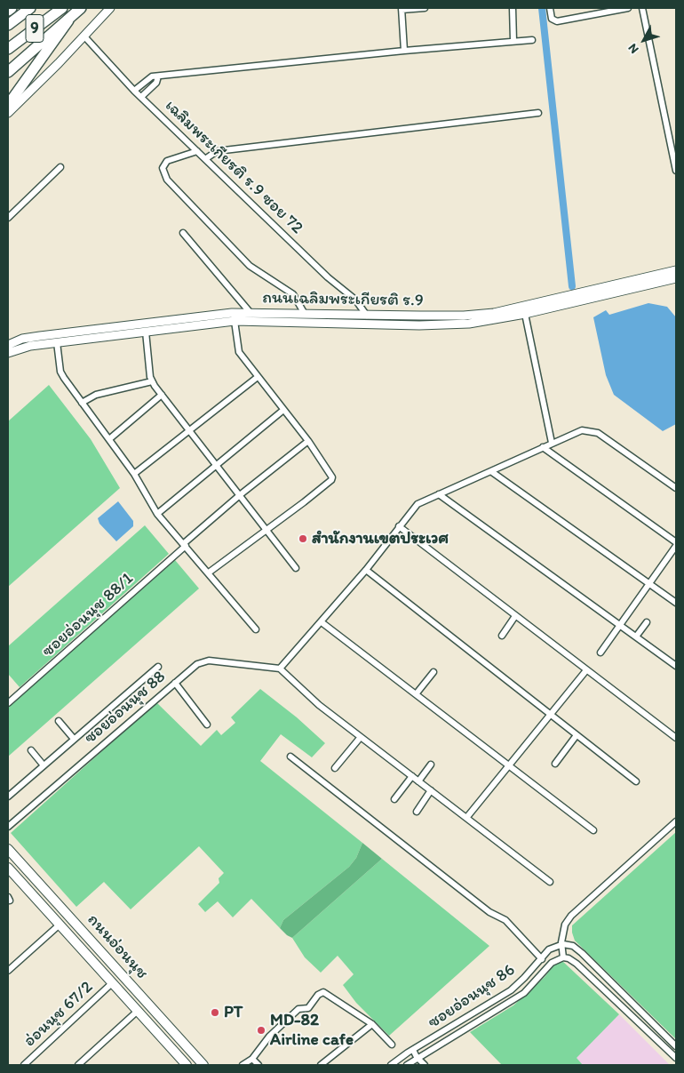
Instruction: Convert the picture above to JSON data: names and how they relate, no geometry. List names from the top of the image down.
{
  "streets": {
    "highway": ["9"],
    "main road": ["ถนนเฉลิมพระเกียรติ ร.9", "ถนนอ่อนนุช"],
    "street": [
      "เฉลิมพระเกียรติ ร.9 ซอย 72",
      "ซอยอ่อนนุช 88/1",
      "ซอยอ่อนนุช 88",
      "ซอยอ่อนนุช 86",
      "อ่อนนุช 67/2"
    ]
  },
  "crossings": [
    ["เฉลิมพระเกียรติ ร.9 ซอย 72", "ถนนเฉลิมพระเกียรติ ร.9"],
    ["ถนนอ่อนนุช", "อ่อนนุช 67/2"]
  ],
  "places": ["สำนักงานเขตประเวศ", "PT", "MD-82 Airline cafe"],
  "north": "bottom left"
}
